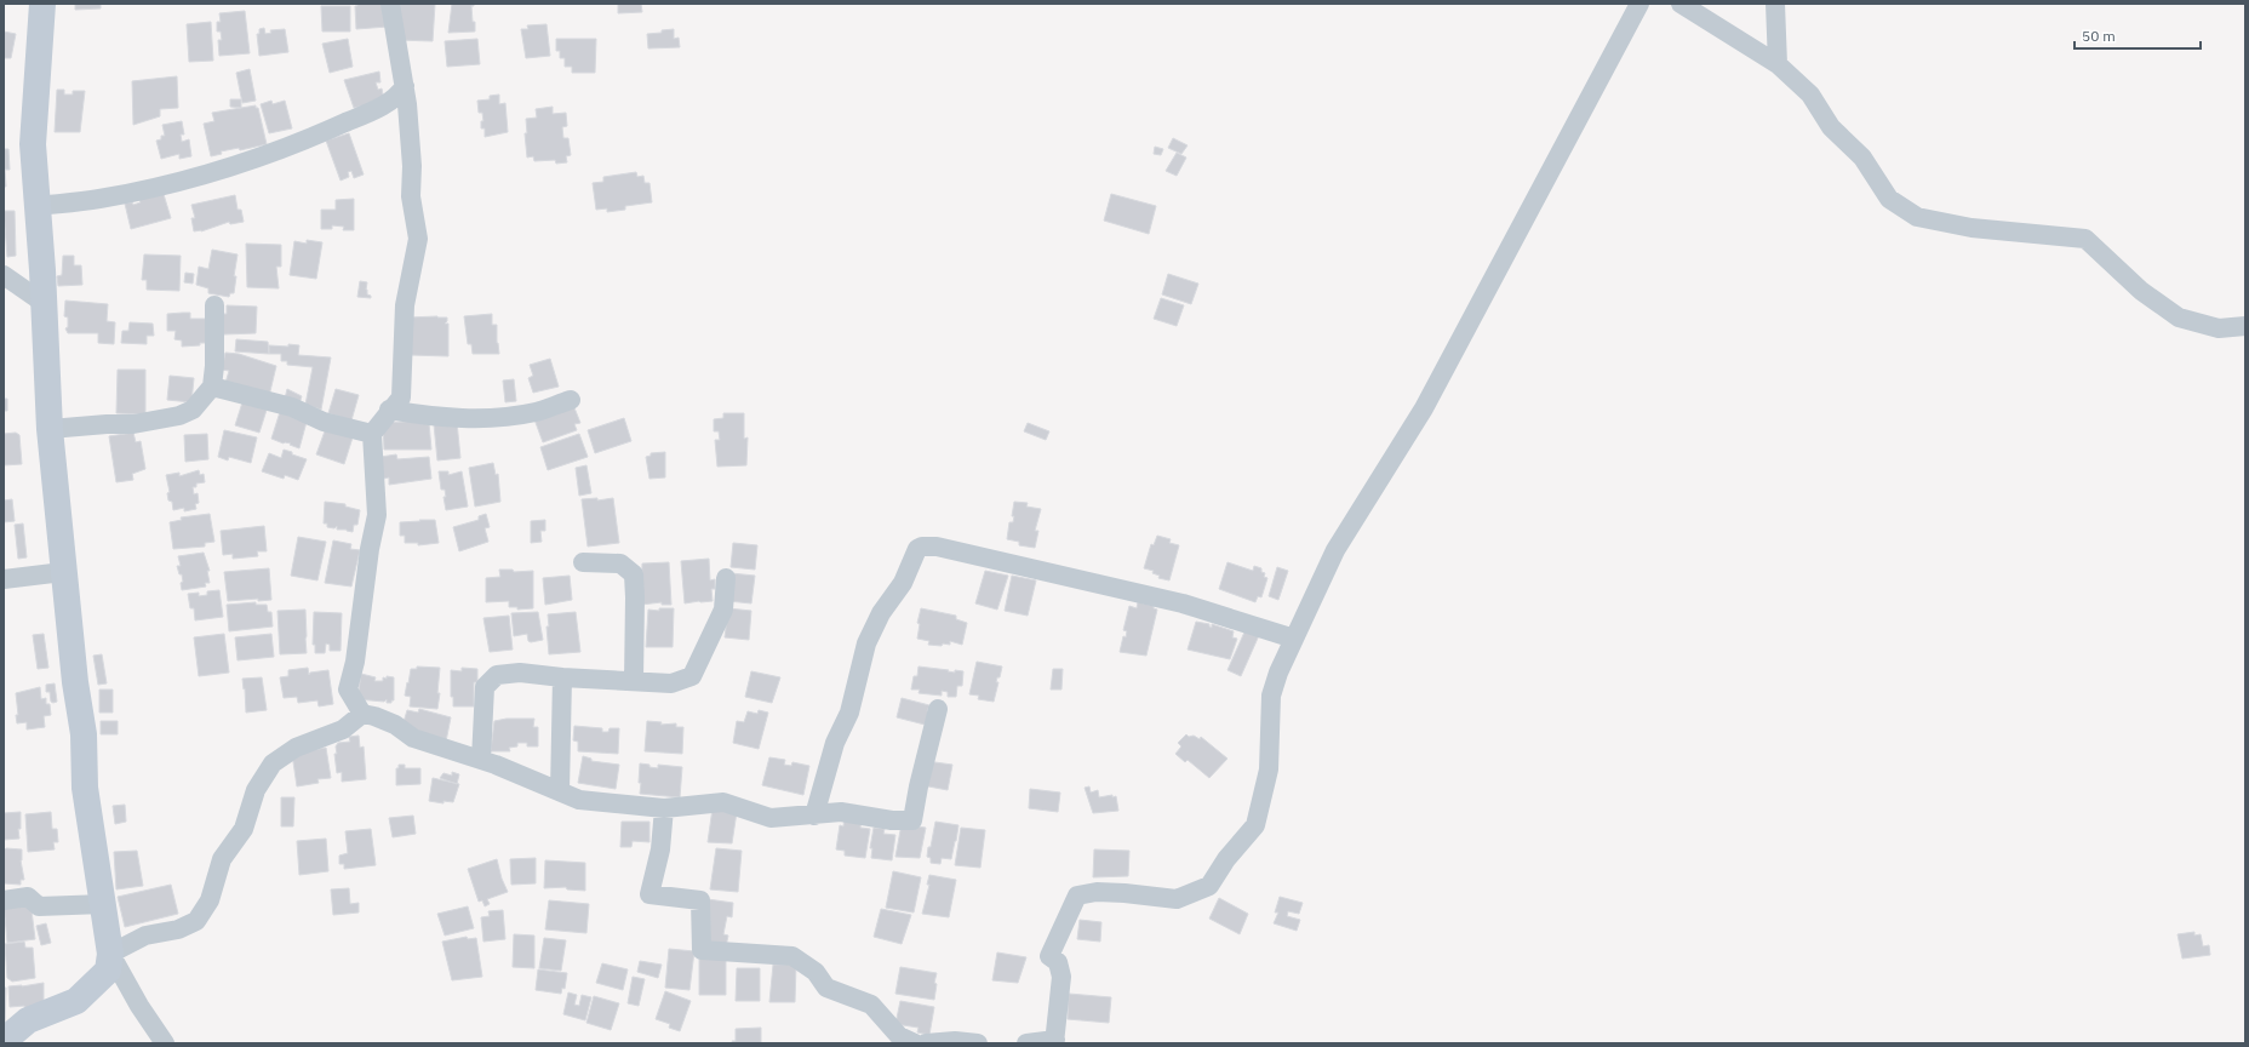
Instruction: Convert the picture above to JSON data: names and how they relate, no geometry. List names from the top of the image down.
{
  "scale_bar": "50 m"
}
